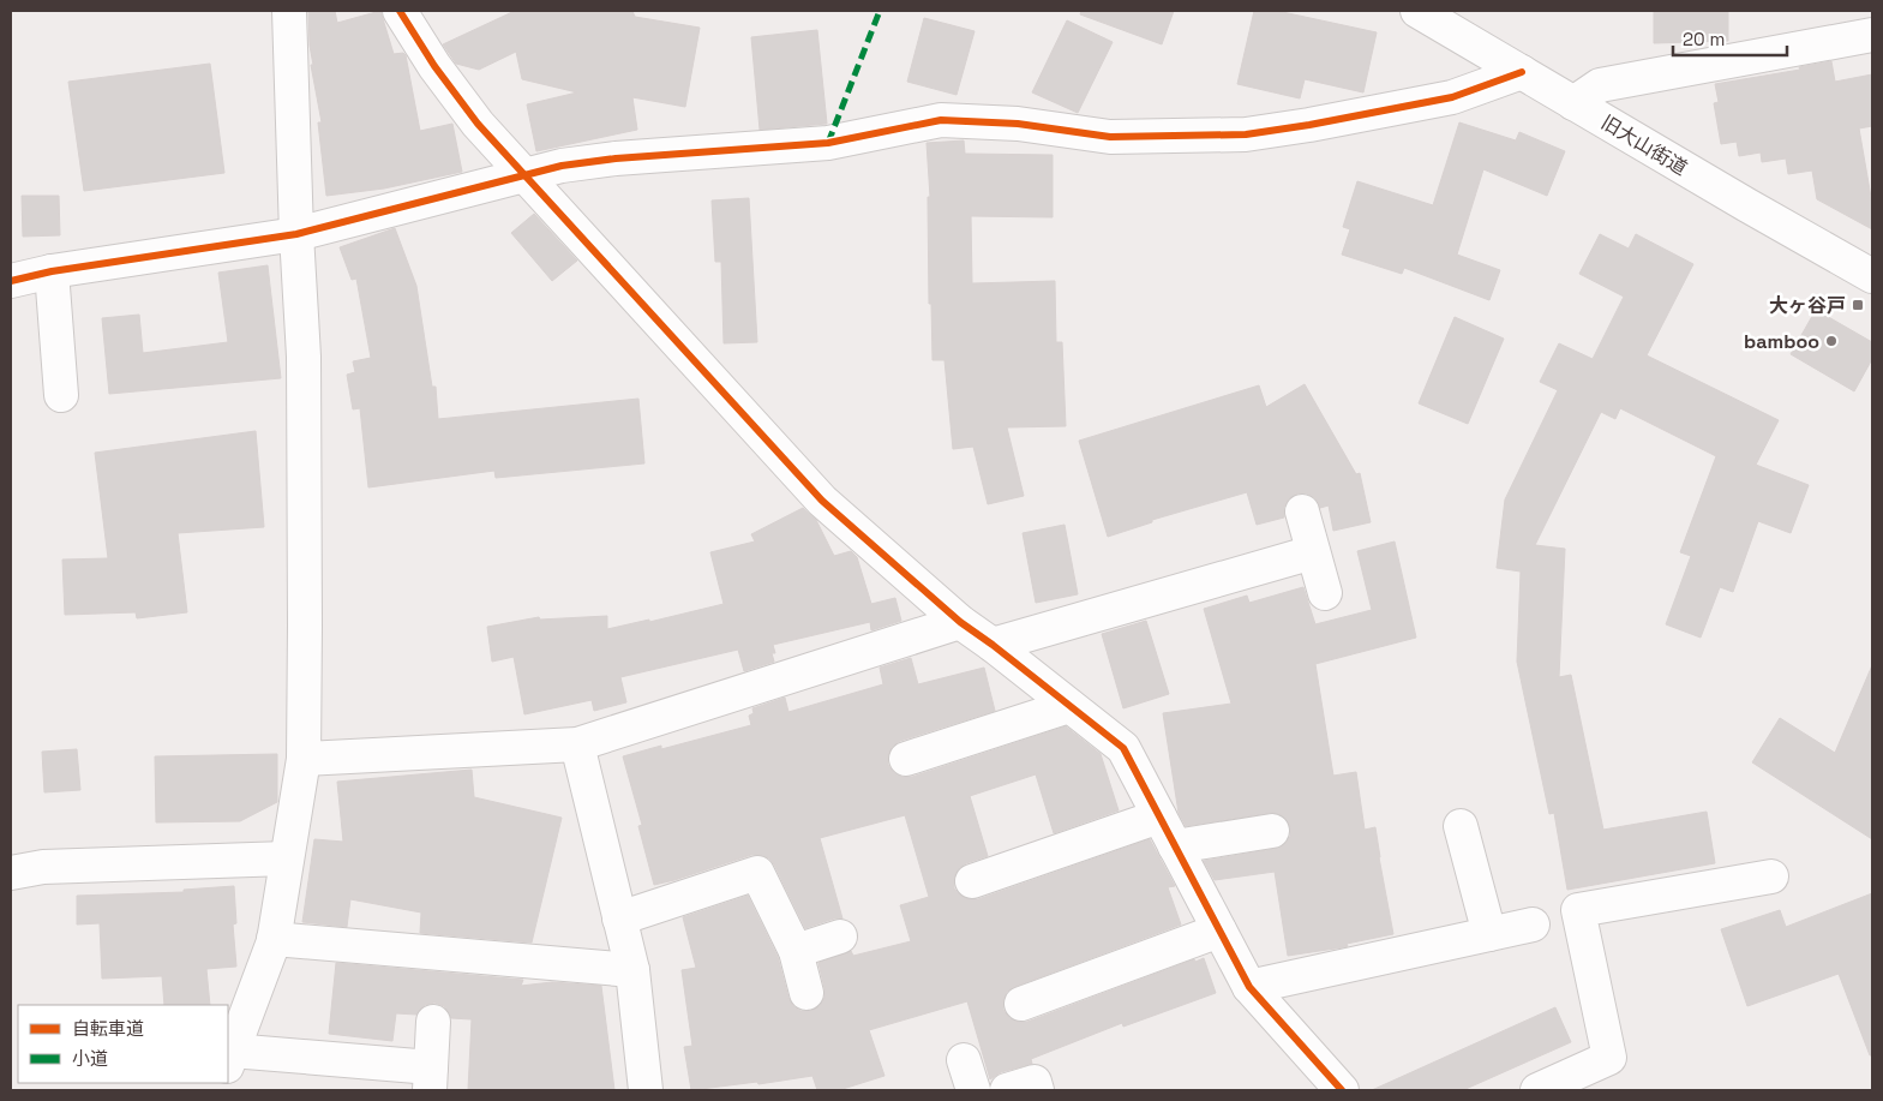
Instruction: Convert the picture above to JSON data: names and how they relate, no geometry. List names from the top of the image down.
{
  "streets": {
    "street": ["旧大山街道"]
  },
  "places": {
    "transit": ["大ヶ谷戸"],
    "other": ["bamboo"]
  },
  "legend": ["自転車道", "小道"],
  "scale_bar": "20 m"
}
